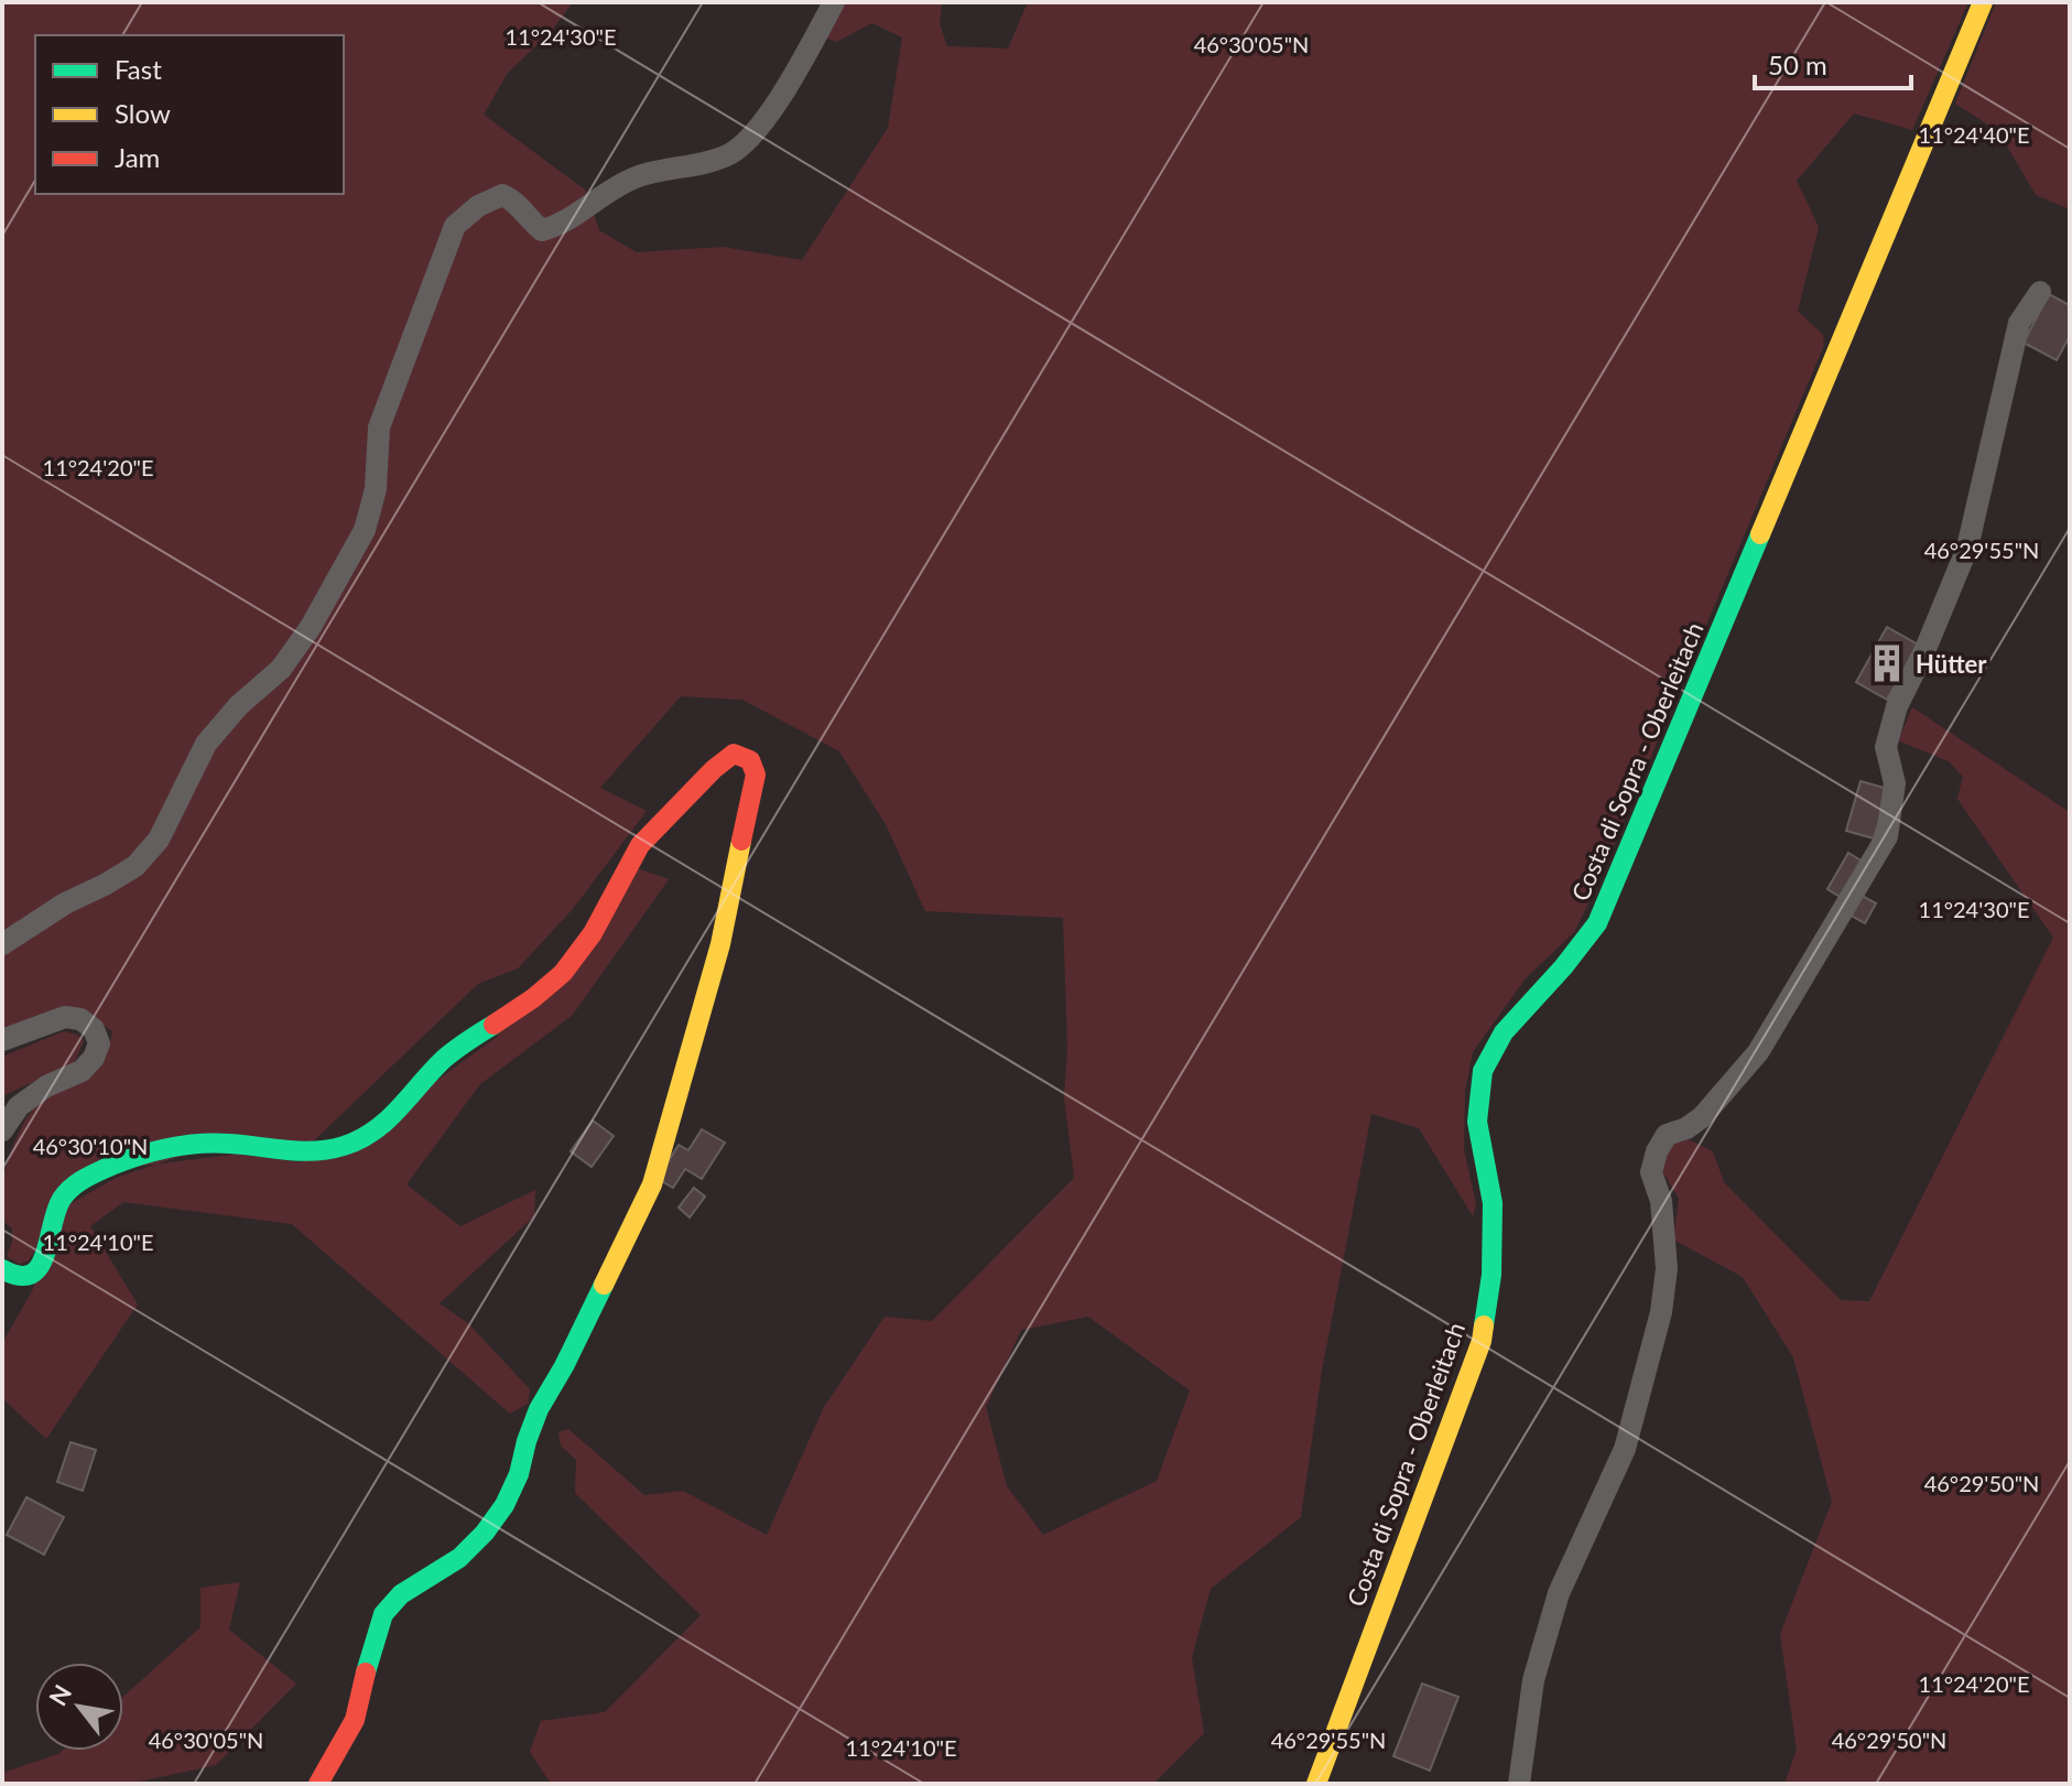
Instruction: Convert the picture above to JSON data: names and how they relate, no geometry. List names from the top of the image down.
{
  "streets": {
    "street": ["Costa di Sopra - Oberleitach"]
  },
  "places": {
    "building": ["Hütter"]
  },
  "legend": ["Fast", "Slow", "Jam"],
  "scale_bar": "50 m",
  "north": "top left",
  "coordinates": [
    "11°24'30\"E",
    "46°30'05\"N",
    "11°24'40\"E",
    "11°24'20\"E",
    "46°29'55\"N",
    "46°30'10\"N",
    "11°24'10\"E",
    "46°29'50\"N"
  ]
}
